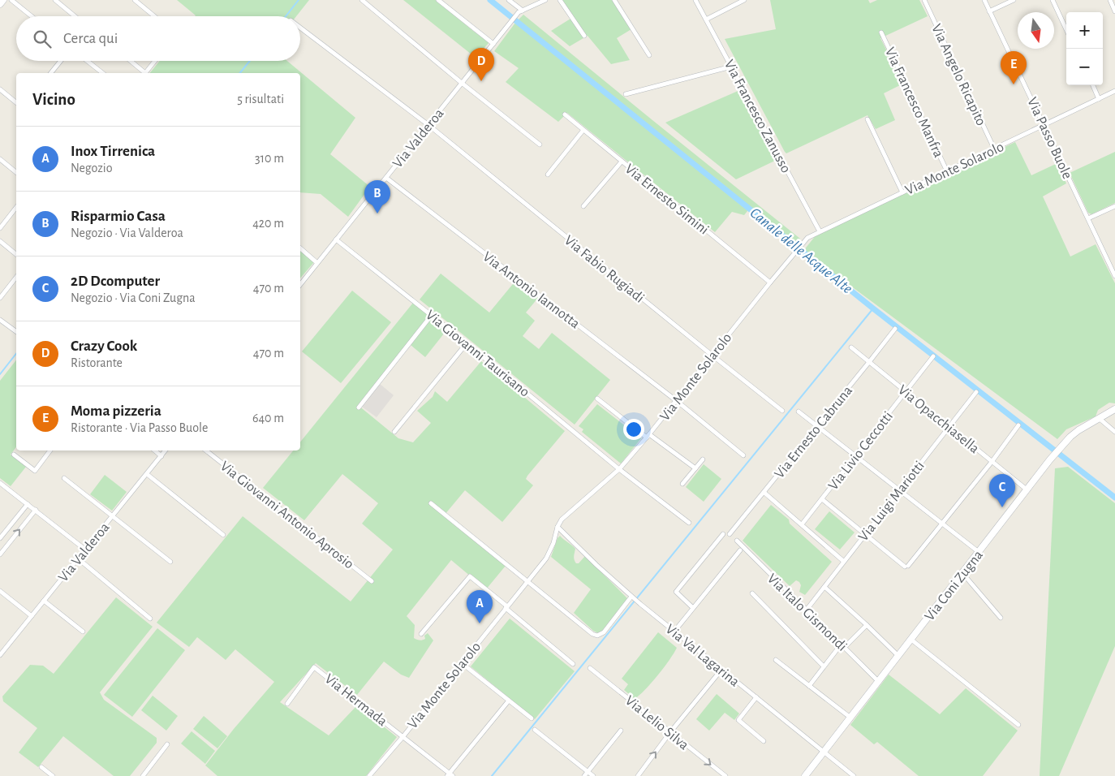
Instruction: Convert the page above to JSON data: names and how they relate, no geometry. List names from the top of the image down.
{
  "streets": {
    "street": [
      "Via Angelo Ricapito",
      "Via Francesco Manfra",
      "Via Francesco Zanusso",
      "Via Valderoa",
      "Via Passo Buole",
      "Via Monte Solarolo",
      "Via Ernesto Simini",
      "Via Fabio Rugiadi",
      "Via Antonio Iannotta",
      "Via Giovanni Taurisano",
      "Via Opacchiasella",
      "Via Ernesto Cabruna",
      "Via Livio Ceccotti",
      "Via Luigi Mariotti",
      "Via Giovanni Antonio Aprosio",
      "Via Coni Zugna",
      "Via Italo Gismondi",
      "Via Val Lagarina",
      "Via Hermada",
      "Via Lelio Silva"
    ]
  },
  "crossings": [
    ["Via Angelo Ricapito", "Via Monte Solarolo"],
    ["Via Francesco Manfra", "Via Monte Solarolo"],
    ["Via Francesco Zanusso", "Via Monte Solarolo"],
    ["Via Valderoa", "Via Fabio Rugiadi"],
    ["Via Valderoa", "Via Antonio Iannotta"],
    ["Via Valderoa", "Via Giovanni Taurisano"],
    ["Via Passo Buole", "Via Monte Solarolo"],
    ["Via Monte Solarolo", "Via Ernesto Simini"],
    ["Via Monte Solarolo", "Via Fabio Rugiadi"],
    ["Via Monte Solarolo", "Via Antonio Iannotta"],
    ["Via Monte Solarolo", "Via Giovanni Taurisano"],
    ["Via Monte Solarolo", "Via Val Lagarina"],
    ["Via Monte Solarolo", "Via Hermada"],
    ["Via Opacchiasella", "Via Ernesto Cabruna"],
    ["Via Opacchiasella", "Via Livio Ceccotti"],
    ["Via Opacchiasella", "Via Luigi Mariotti"],
    ["Via Opacchiasella", "Via Coni Zugna"],
    ["Via Luigi Mariotti", "Via Italo Gismondi"],
    ["Via Coni Zugna", "Via Italo Gismondi"],
    ["Via Coni Zugna", "Via Val Lagarina"]
  ],
  "one_way": ["Via Lelio Silva"],
  "water": ["Canale delle Acque Alte"],
  "north": "bottom",
  "page": {
    "map_buttons": ["+", "−"],
    "search": "Cerca qui",
    "pins": [
      "D",
      "E",
      "B",
      "C",
      "A"
    ],
    "heading": ["Vicino", "5 risultati"],
    "list": [
      {
        "mark": "A",
        "name": "Inox Tirrenica",
        "note": "Negozio",
        "value": "310 m"
      },
      {
        "mark": "B",
        "name": "Risparmio Casa",
        "note": "Negozio · Via Valderoa",
        "value": "420 m"
      },
      {
        "mark": "C",
        "name": "2D Dcomputer",
        "note": "Negozio · Via Coni Zugna",
        "value": "470 m"
      },
      {
        "mark": "D",
        "name": "Crazy Cook",
        "note": "Ristorante",
        "value": "470 m"
      },
      {
        "mark": "E",
        "name": "Moma pizzeria",
        "note": "Ristorante · Via Passo Buole",
        "value": "640 m"
      }
    ]
  }
}
